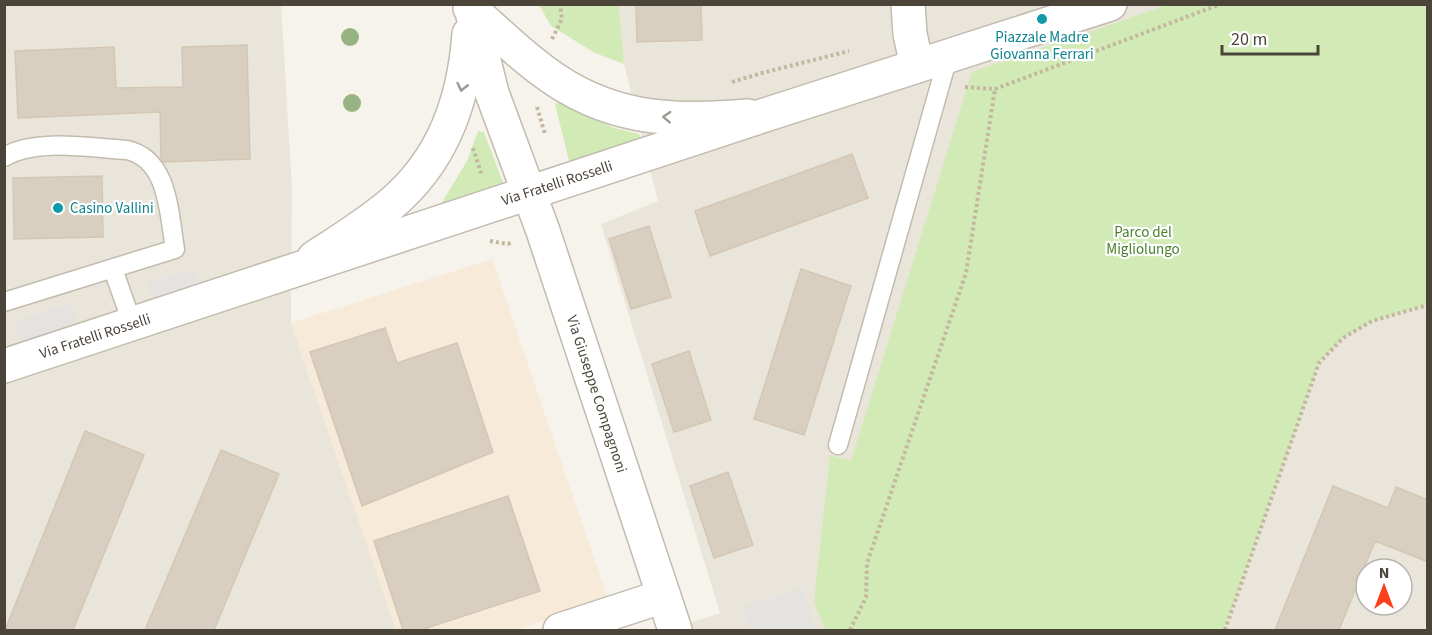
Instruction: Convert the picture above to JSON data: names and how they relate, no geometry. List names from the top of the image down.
{
  "streets": {
    "street": ["Via Fratelli Rosselli", "Via Giuseppe Compagnoni"]
  },
  "crossings": [
    ["Via Fratelli Rosselli", "Via Giuseppe Compagnoni"]
  ],
  "parks": ["Parco del Migliolungo"],
  "places": ["Piazzale Madre Giovanna Ferrari", "Casino Vallini"],
  "scale_bar": "20 m",
  "north": "top"
}
